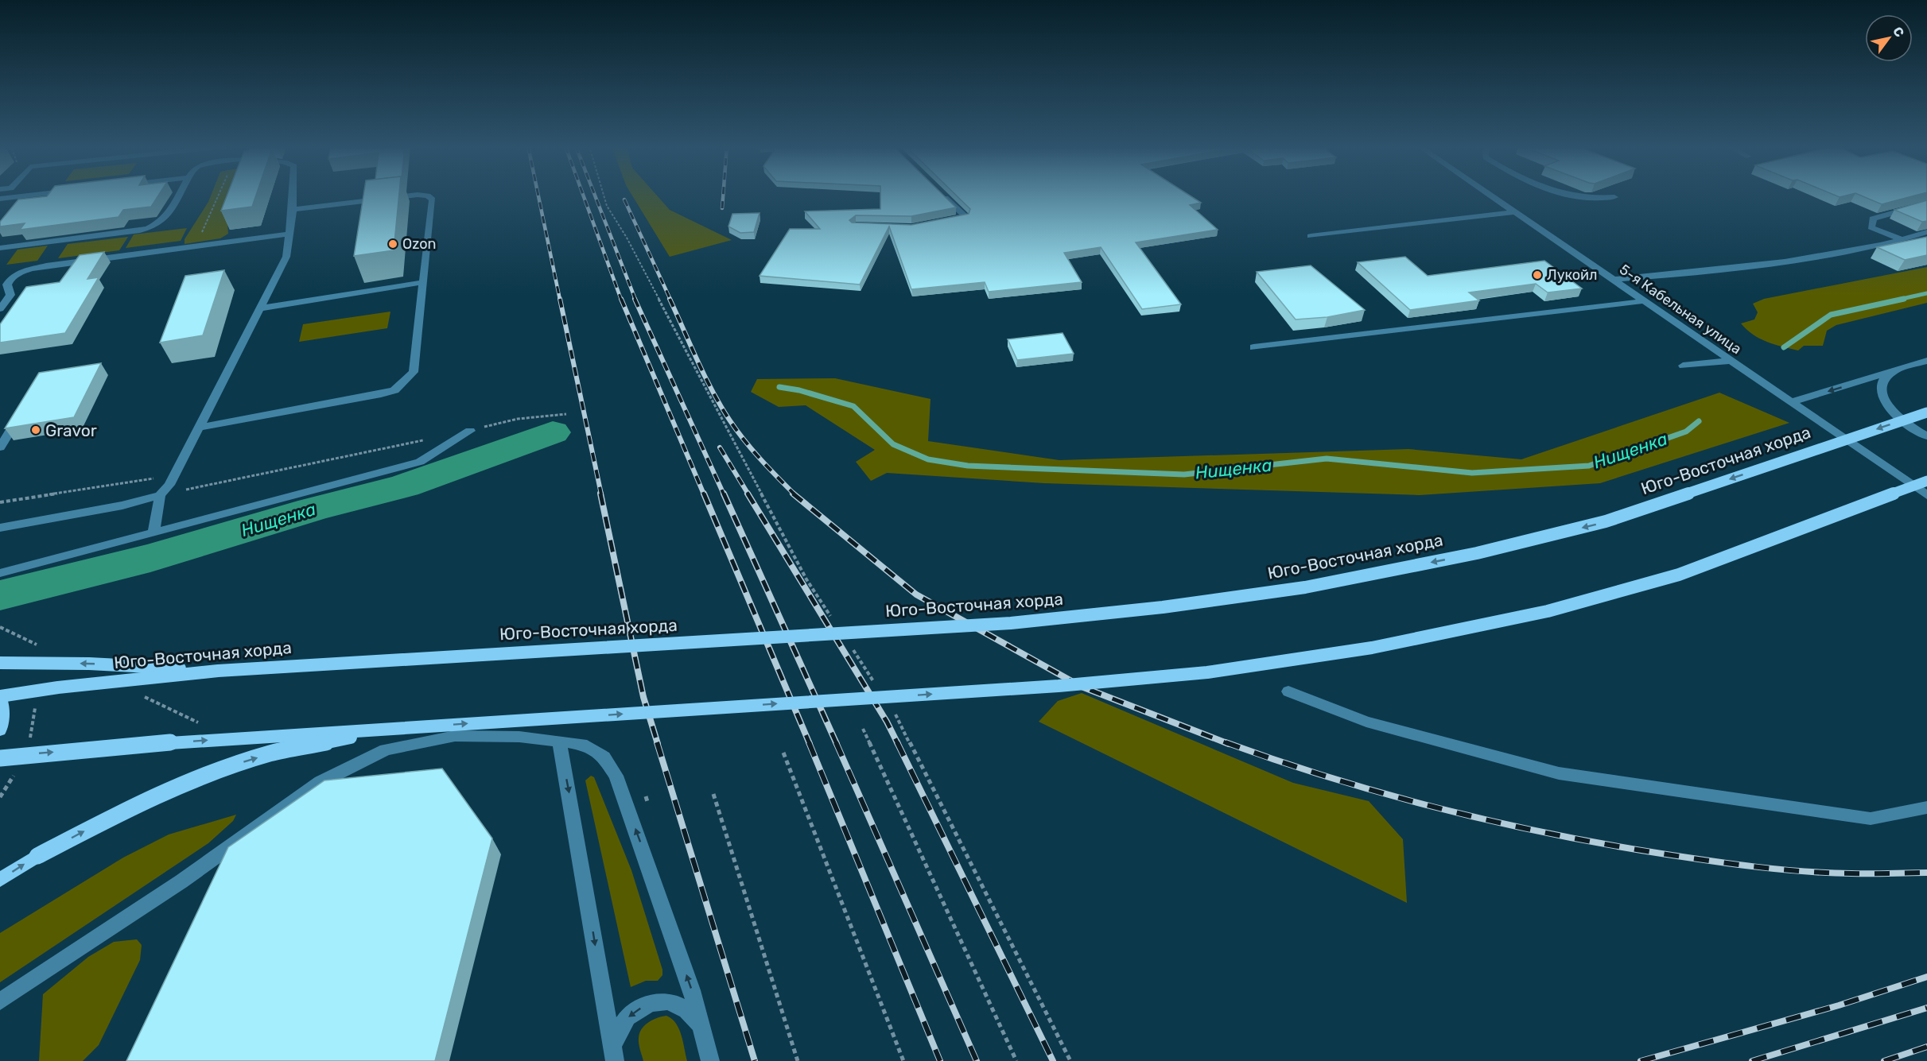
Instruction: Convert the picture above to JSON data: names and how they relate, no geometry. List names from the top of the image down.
{
  "streets": {
    "main road": ["Юго-Восточная хорда"],
    "street": ["5-я Кабельная улица"]
  },
  "water": ["Нищенка"],
  "places": ["Ozon", "Лукойл", "Gravor"],
  "north": "top right"
}
